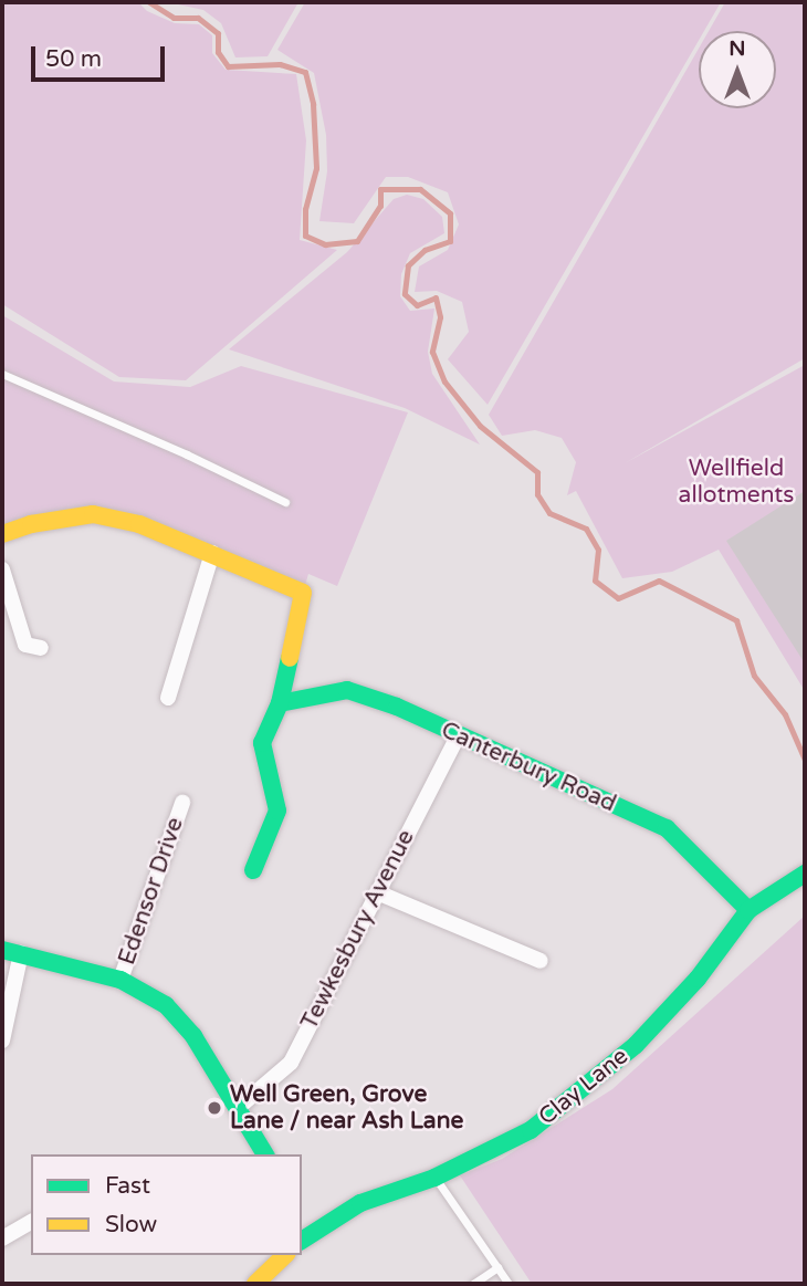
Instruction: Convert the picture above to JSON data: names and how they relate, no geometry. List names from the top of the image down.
{
  "streets": {
    "street": [
      "Canterbury Road",
      "Edensor Drive",
      "Tewkesbury Avenue",
      "Clay Lane"
    ]
  },
  "crossings": [
    ["Canterbury Road", "Tewkesbury Avenue"],
    ["Canterbury Road", "Clay Lane"]
  ],
  "parks": ["Wellfield allotments"],
  "places": ["Well Green, Grove Lane / near Ash Lane"],
  "legend": ["Fast", "Slow"],
  "scale_bar": "50 m",
  "north": "top"
}
